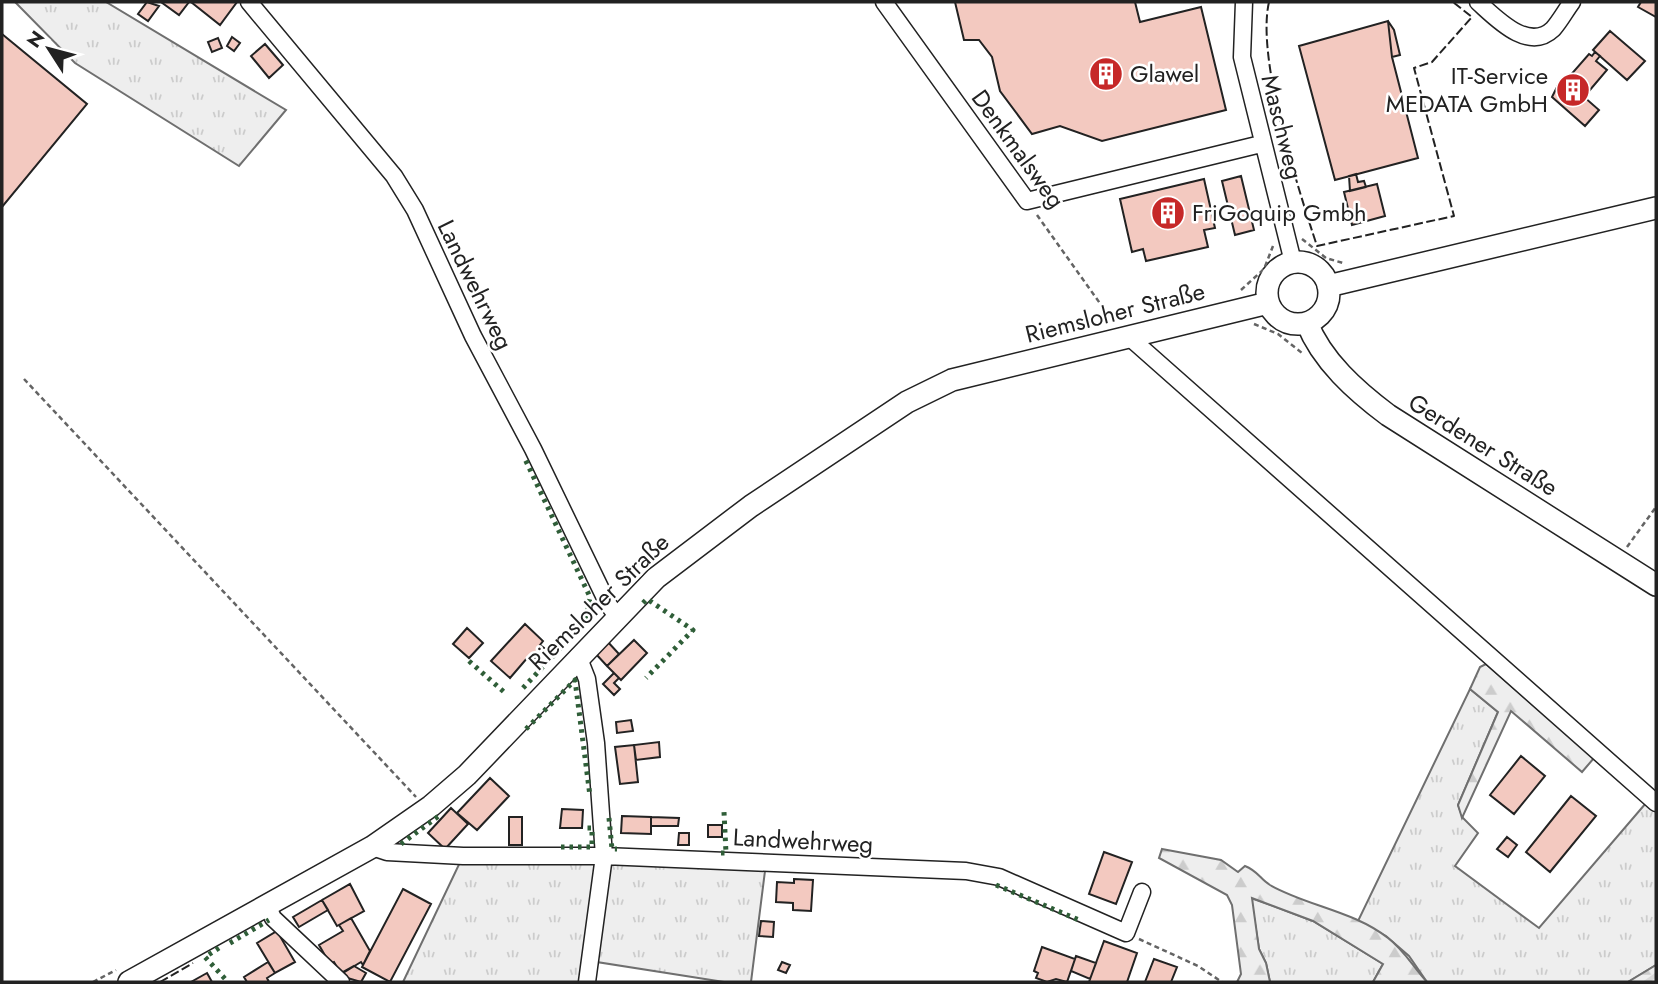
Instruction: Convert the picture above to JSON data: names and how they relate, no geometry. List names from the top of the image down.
{
  "streets": {
    "main road": ["Riemsloher Straße", "Gerdener Straße"],
    "street": ["Maschweg", "Denkmalsweg", "Landwehrweg"]
  },
  "crossings": [
    ["Maschweg", "Riemsloher Straße"],
    ["Maschweg", "Gerdener Straße"],
    ["Denkmalsweg", "Riemsloher Straße"],
    ["Landwehrweg", "Riemsloher Straße"],
    ["Riemsloher Straße", "Gerdener Straße"]
  ],
  "places": {
    "building": ["Glawel", "IT-Service MEDATA GmbH", "FriGoquip Gmbh"]
  },
  "north": "top left"
}
